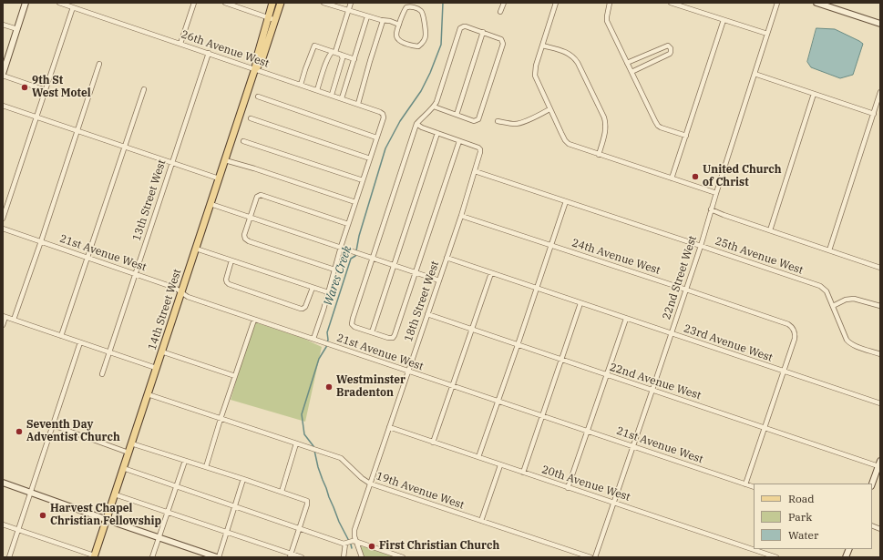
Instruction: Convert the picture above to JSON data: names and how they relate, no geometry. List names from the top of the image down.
{
  "streets": {
    "main road": ["14th Street West"],
    "street": [
      "26th Avenue West",
      "13th Street West",
      "21st Avenue West",
      "25th Avenue West",
      "24th Avenue West",
      "22nd Street West",
      "18th Street West",
      "23rd Avenue West",
      "22nd Avenue West",
      "20th Avenue West",
      "19th Avenue West"
    ]
  },
  "crossings": [
    ["26th Avenue West", "13th Street West"],
    ["26th Avenue West", "14th Street West"],
    ["13th Street West", "21st Avenue West"],
    ["21st Avenue West", "22nd Street West"],
    ["21st Avenue West", "18th Street West"],
    ["21st Avenue West", "14th Street West"],
    ["25th Avenue West", "22nd Street West"],
    ["25th Avenue West", "18th Street West"],
    ["24th Avenue West", "22nd Street West"],
    ["24th Avenue West", "18th Street West"],
    ["24th Avenue West", "23rd Avenue West"],
    ["22nd Street West", "23rd Avenue West"],
    ["22nd Street West", "22nd Avenue West"],
    ["22nd Street West", "20th Avenue West"],
    ["18th Street West", "23rd Avenue West"],
    ["18th Street West", "22nd Avenue West"],
    ["18th Street West", "20th Avenue West"],
    ["18th Street West", "19th Avenue West"],
    ["14th Street West", "19th Avenue West"]
  ],
  "water": ["Wares Creek"],
  "places": [
    "9th St West Motel",
    "United Church of Christ",
    "Westminster Bradenton",
    "Seventh Day Adventist Church",
    "Harvest Chapel Christian Fellowship",
    "First Christian Church"
  ],
  "legend": ["Road", "Park", "Water"]
}
